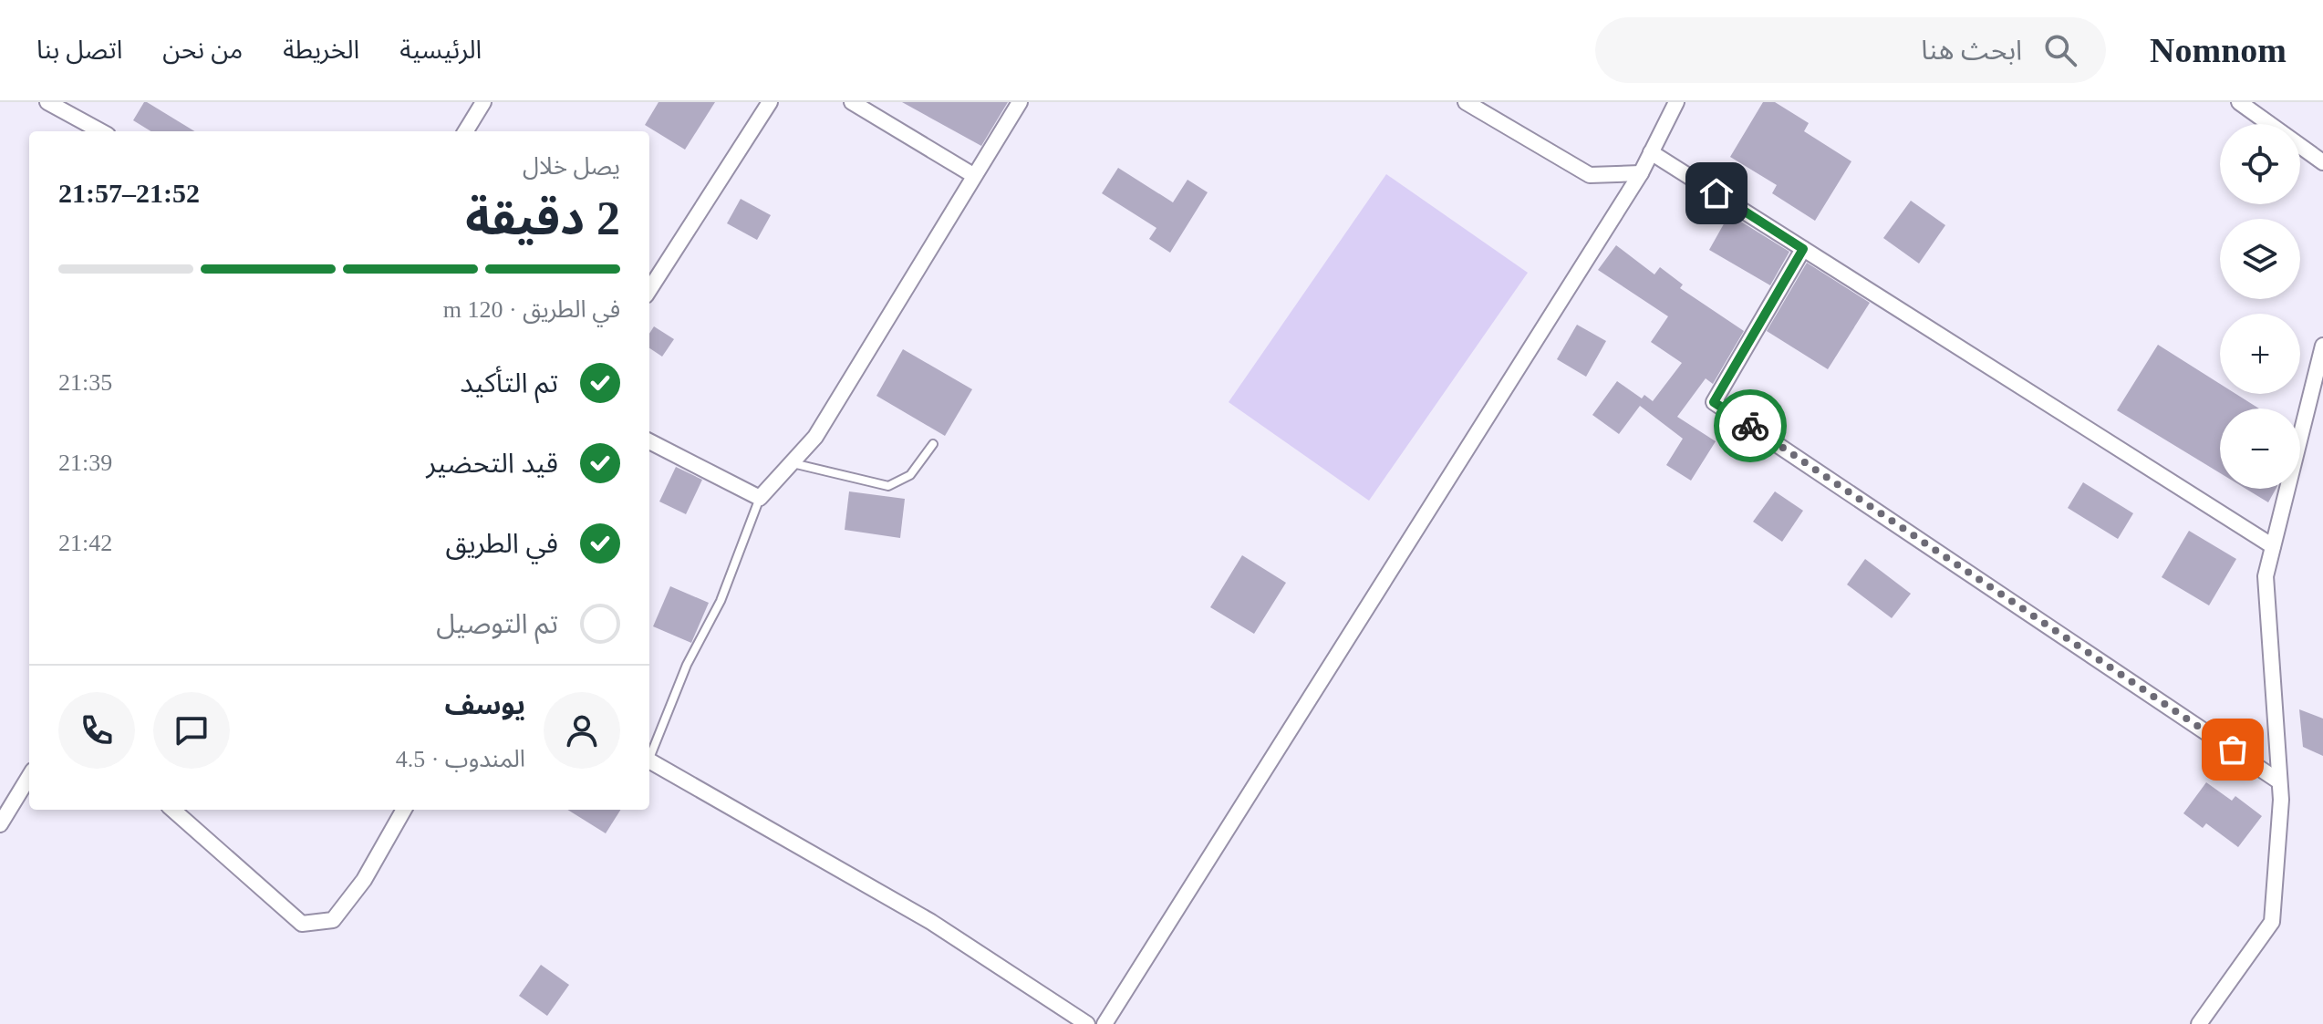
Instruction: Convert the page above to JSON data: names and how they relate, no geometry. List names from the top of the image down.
{
  "page": {
    "header": "Nomnom",
    "search": "ابحث هنا",
    "nav": [
      "الرئيسية",
      "الخريطة",
      "من نحن",
      "اتصل بنا"
    ],
    "map_buttons": ["+", "−"],
    "heading": ["2 دقيقة", "يصل خلال", "21:52–21:57"],
    "panel": ["يوسف", "المندوب · 4.5"],
    "bar": "في الطريق · 120 m",
    "list": [
      ["تم التأكيد", "21:35"],
      ["قيد التحضير", "21:39"],
      ["في الطريق", "21:42"],
      "تم التوصيل"
    ]
  }
}
